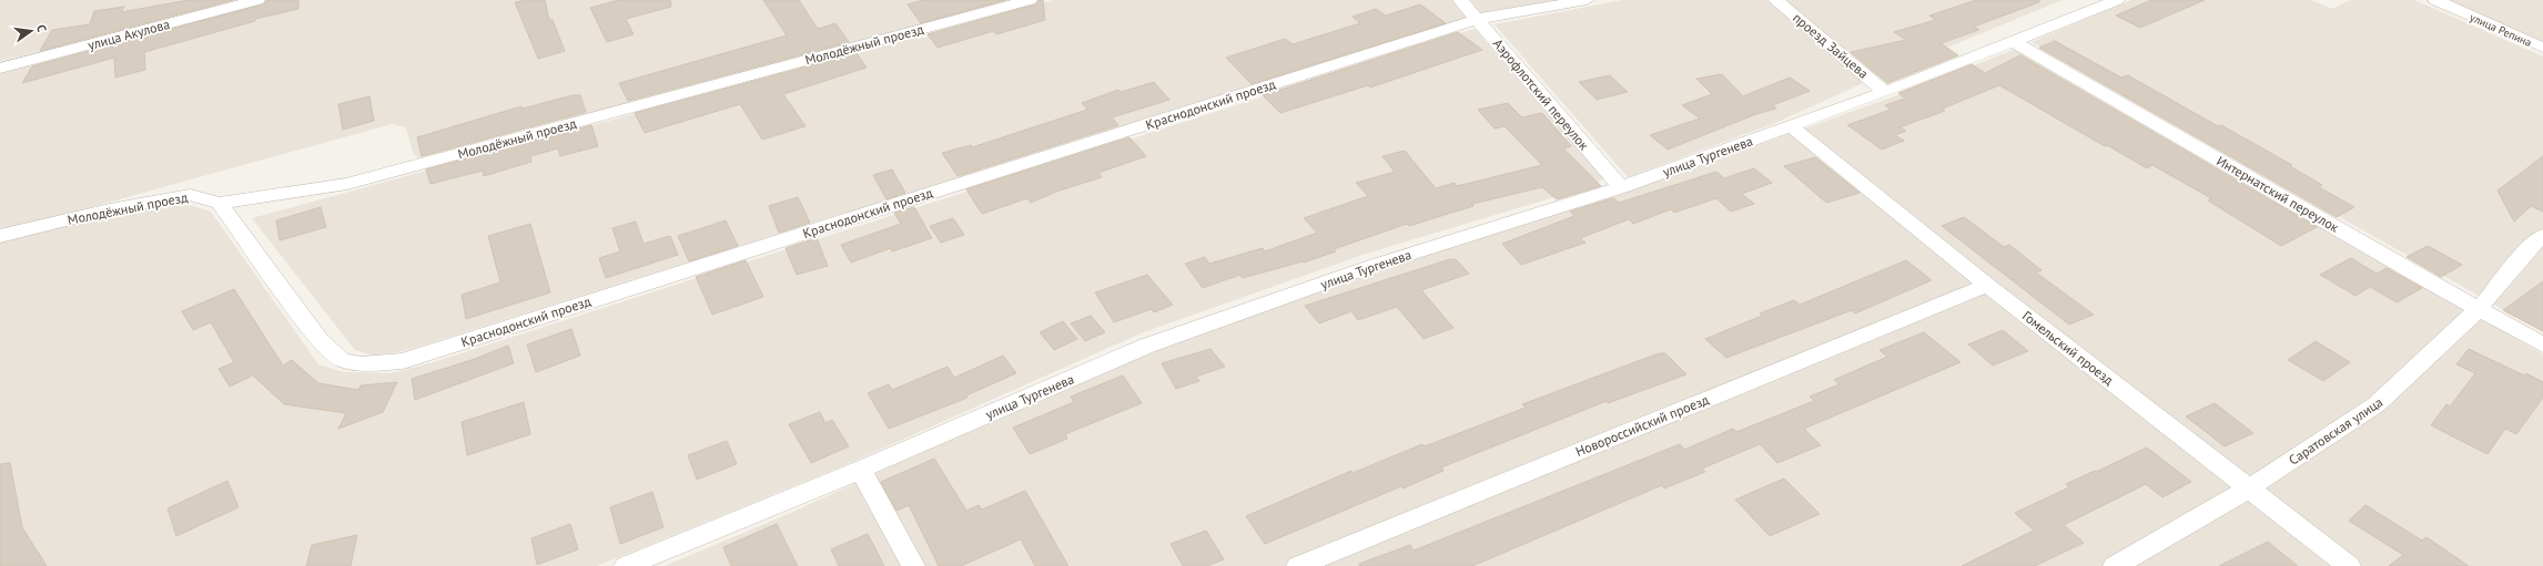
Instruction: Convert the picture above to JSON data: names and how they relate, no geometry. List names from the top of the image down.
{
  "streets": {
    "street": [
      "улица Репина",
      "улица Акулова",
      "Молодёжный проезд",
      "проезд Зайцева",
      "Аэрофлотский переулок",
      "Краснодонский проезд",
      "улица Тургенева",
      "Интернатский переулок",
      "Гомельский проезд",
      "Новороссийский проезд",
      "Саратовская улица"
    ]
  },
  "crossings": [
    ["Молодёжный проезд", "Краснодонский проезд"],
    ["проезд Зайцева", "улица Тургенева"],
    ["Аэрофлотский переулок", "Краснодонский проезд"],
    ["Аэрофлотский переулок", "улица Тургенева"],
    ["улица Тургенева", "Интернатский переулок"],
    ["улица Тургенева", "Гомельский проезд"],
    ["Интернатский переулок", "Саратовская улица"],
    ["Гомельский проезд", "Новороссийский проезд"],
    ["Гомельский проезд", "Саратовская улица"]
  ],
  "north": "right"
}
